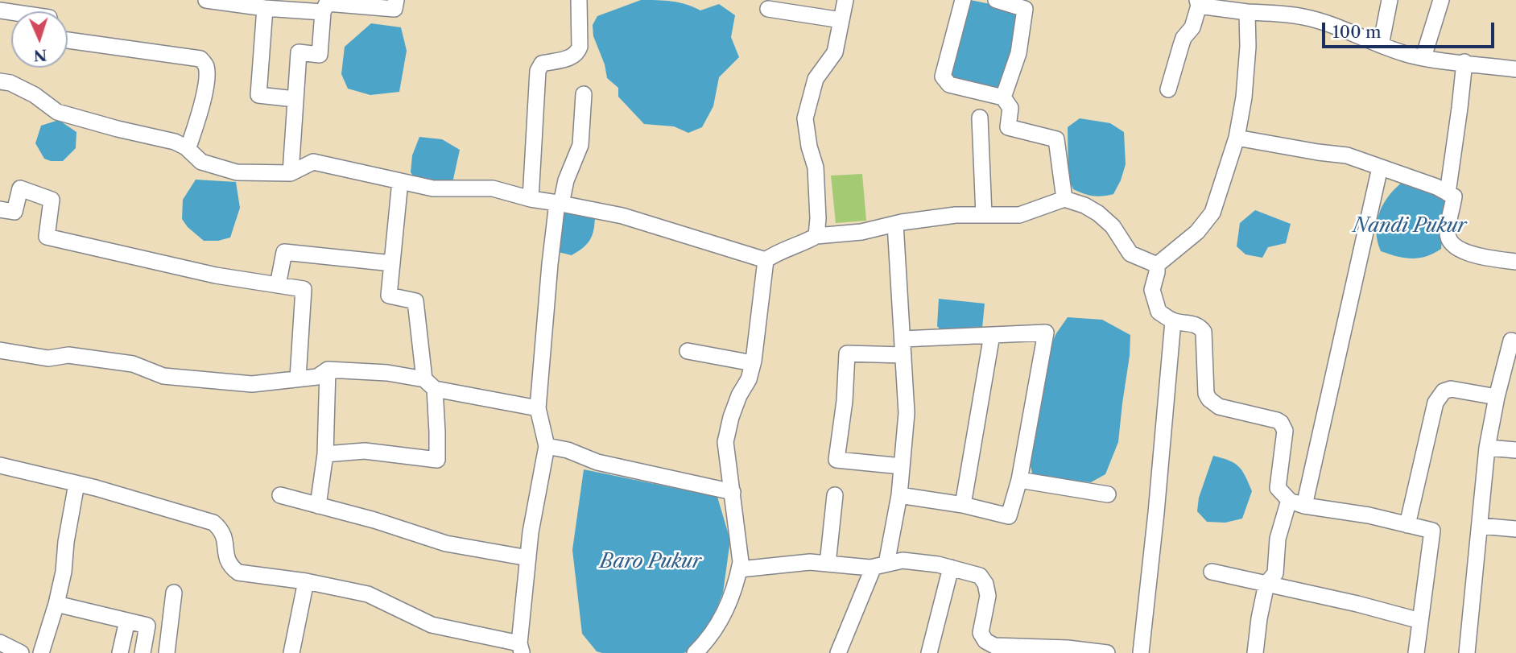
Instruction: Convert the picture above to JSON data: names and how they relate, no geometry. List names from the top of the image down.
{
  "water": ["Nandi Pukur", "Baro Pukur"],
  "scale_bar": "100 m",
  "north": "bottom"
}
